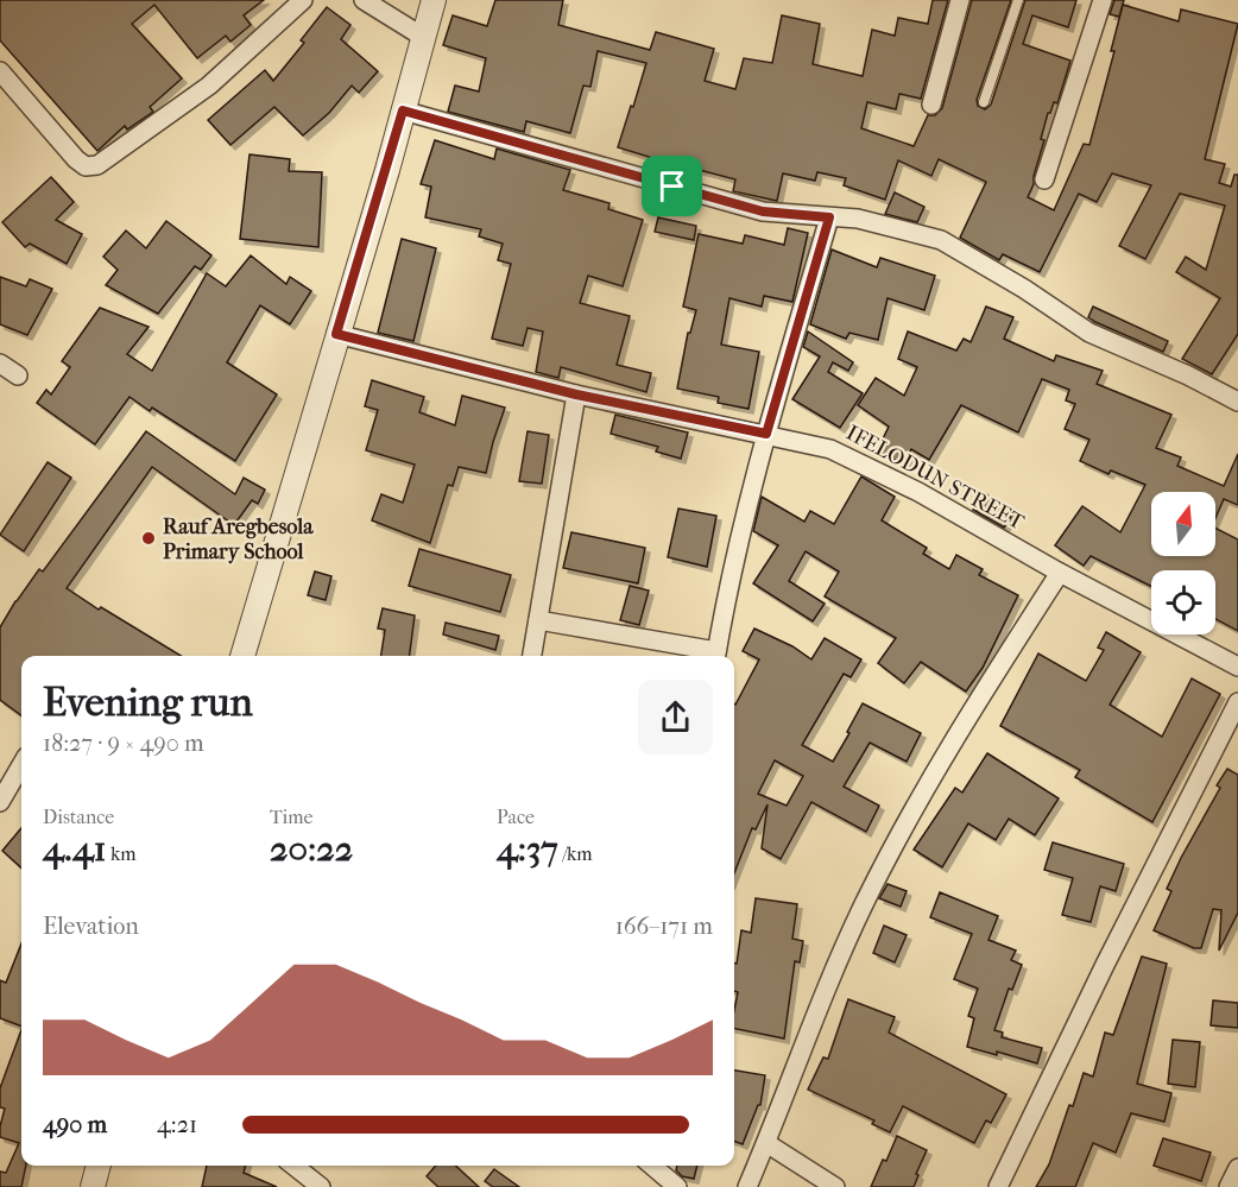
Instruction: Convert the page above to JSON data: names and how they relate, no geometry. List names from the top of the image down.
{
  "streets": {
    "street": ["IFELODUN STREET"]
  },
  "places": ["Rauf Aregbesola Primary School"],
  "north": "top",
  "page": {
    "heading": ["Evening run", "18:27 · 9 × 490 m"],
    "stats": [
      ["Distance", "4.41 km"],
      ["Time", "20:22"],
      ["Pace", "4:37 /km"]
    ],
    "chart": ["Elevation", "166–171 m"],
    "list": [
      {
        "name": "490 m",
        "note": "4:21"
      }
    ]
  }
}
